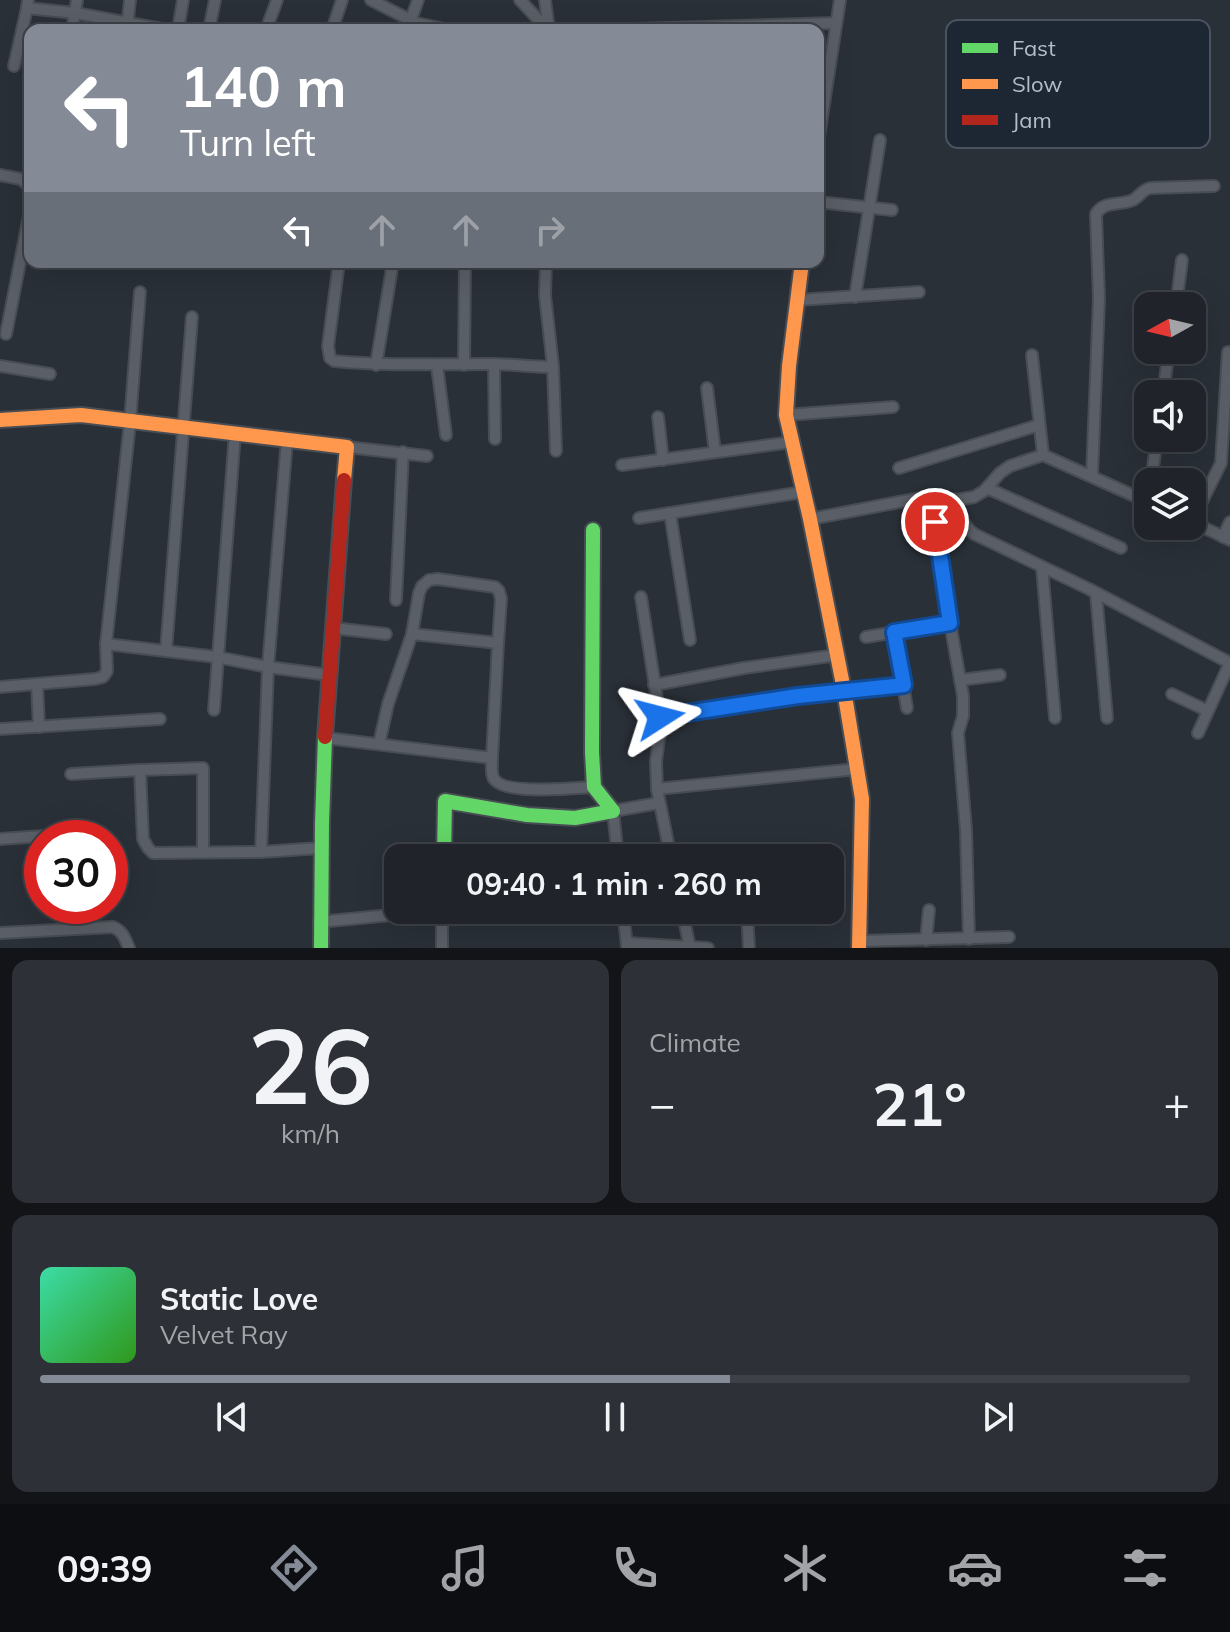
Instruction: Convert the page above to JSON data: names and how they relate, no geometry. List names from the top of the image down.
{
  "legend": ["Fast", "Slow", "Jam"],
  "north": "left",
  "page": {
    "turn": ["140 m", "Turn left"],
    "limit": "30",
    "trip": "09:40 · 1 min · 260 m",
    "tile": [
      ["26", "km/h"],
      "Climate"
    ],
    "heat": ["−", "21°", "+"],
    "song": ["Static Love", "Velvet Ray"],
    "tabs": "09:39"
  }
}
